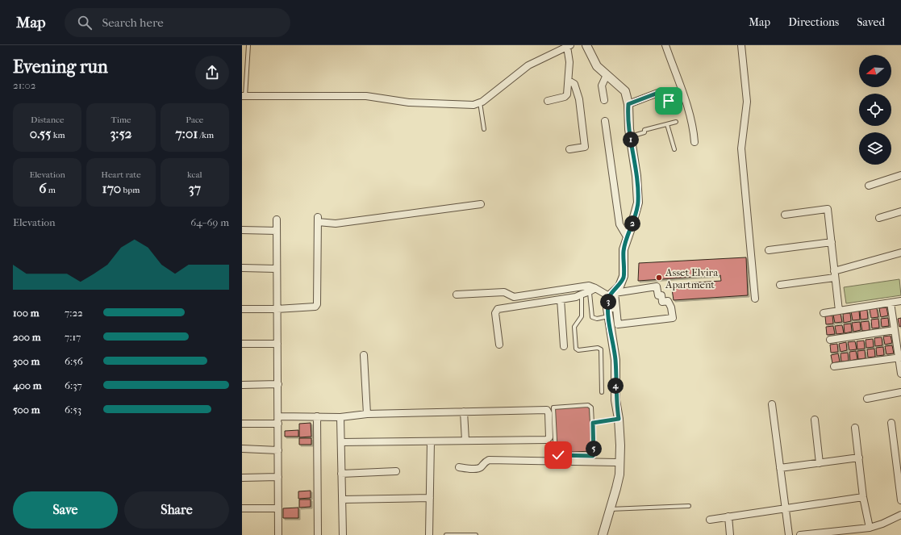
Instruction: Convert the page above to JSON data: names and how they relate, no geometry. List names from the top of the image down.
{
  "places": ["Asset Elvira Apartment"],
  "north": "left",
  "page": {
    "header": "Map",
    "search": "Search here",
    "nav": ["Map", "Directions", "Saved"],
    "heading": ["Evening run", "21:02"],
    "stats": [
      ["Distance", "0.55 km"],
      ["Time", "3:52"],
      ["Pace", "7:01 /km"],
      ["Elevation", "6 m"],
      ["Heart rate", "170 bpm"],
      ["kcal", "37"]
    ],
    "pins": [
      "1",
      "2",
      "3",
      "4",
      "5"
    ],
    "chart": ["Elevation", "64–69 m"],
    "list": [
      {
        "name": "100 m",
        "note": "7:22"
      },
      {
        "name": "200 m",
        "note": "7:17"
      },
      {
        "name": "300 m",
        "note": "6:56"
      },
      {
        "name": "400 m",
        "note": "6:37"
      },
      {
        "name": "500 m",
        "note": "6:53"
      }
    ],
    "buttons": ["Save", "Share"]
  }
}
